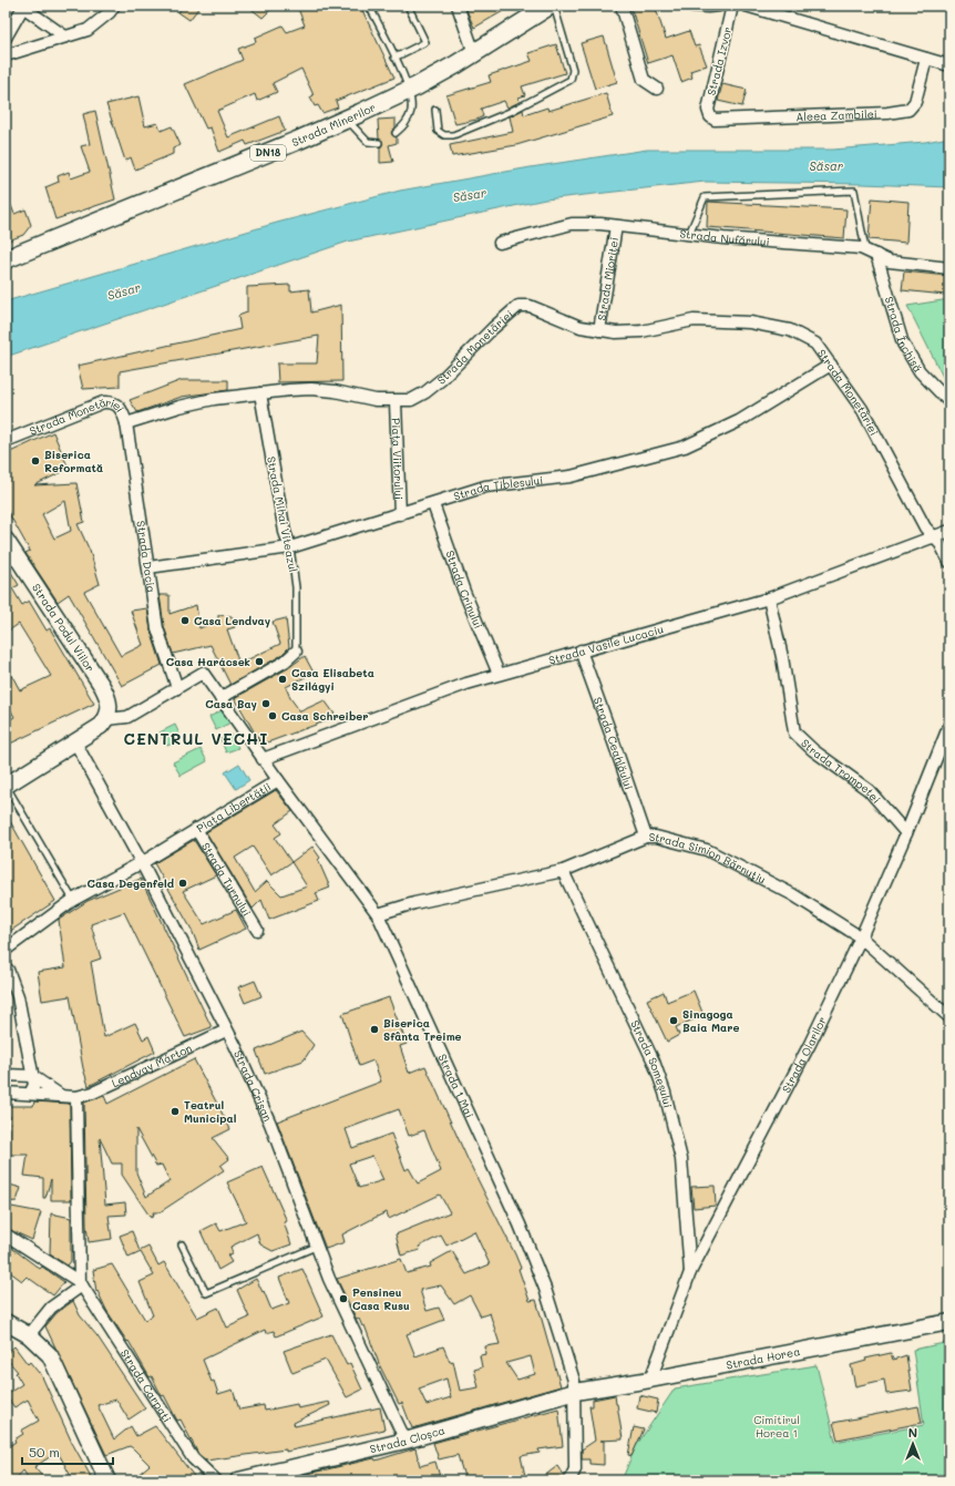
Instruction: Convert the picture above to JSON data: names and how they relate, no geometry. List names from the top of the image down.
{
  "streets": {
    "main road": ["Strada Minerilor", "DN18"],
    "street": [
      "Strada Izvor",
      "Aleea Zambilei",
      "Strada Nufărului",
      "Strada Mioriței",
      "Strada Închisă",
      "Strada Monetăriei",
      "Piața Viitorului",
      "Strada Țibleșului",
      "Strada Mihai Viteazul",
      "Strada Dacia",
      "Strada Crinului",
      "Strada Podul Viilor",
      "Strada Vasile Lucaciu",
      "Strada Ceahlăului",
      "Strada Trompetei",
      "Piața Libertății",
      "Strada Simion Bărnuțiu",
      "Strada Turnului",
      "Strada Olarilor",
      "Strada Someșului",
      "Lendvay Márton",
      "Strada Crișan",
      "Strada 1 Mai",
      "Strada Horea",
      "Strada Carpați",
      "Strada Cloșca"
    ]
  },
  "crossings": [
    ["Strada Izvor", "Aleea Zambilei"],
    ["Strada Nufărului", "Strada Mioriței"],
    ["Strada Nufărului", "Strada Închisă"],
    ["Strada Mioriței", "Strada Monetăriei"],
    ["Strada Monetăriei", "Piața Viitorului"],
    ["Strada Monetăriei", "Strada Țibleșului"],
    ["Strada Monetăriei", "Strada Mihai Viteazul"],
    ["Strada Monetăriei", "Strada Dacia"],
    ["Strada Monetăriei", "Strada Vasile Lucaciu"],
    ["Piața Viitorului", "Strada Țibleșului"],
    ["Strada Țibleșului", "Strada Mihai Viteazul"],
    ["Strada Țibleșului", "Strada Dacia"],
    ["Strada Țibleșului", "Strada Crinului"],
    ["Strada Mihai Viteazul", "Piața Libertății"],
    ["Strada Dacia", "Piața Libertății"],
    ["Strada Crinului", "Strada Vasile Lucaciu"],
    ["Strada Podul Viilor", "Piața Libertății"],
    ["Strada Vasile Lucaciu", "Strada Ceahlăului"],
    ["Strada Vasile Lucaciu", "Strada Trompetei"],
    ["Strada Vasile Lucaciu", "Piața Libertății"],
    ["Strada Ceahlăului", "Strada Simion Bărnuțiu"],
    ["Strada Trompetei", "Strada Olarilor"],
    ["Piața Libertății", "Strada Turnului"],
    ["Piața Libertății", "Strada Crișan"],
    ["Piața Libertății", "Strada 1 Mai"],
    ["Strada Simion Bărnuțiu", "Strada Olarilor"],
    ["Strada Simion Bărnuțiu", "Strada Someșului"],
    ["Strada Simion Bărnuțiu", "Strada 1 Mai"],
    ["Strada Olarilor", "Strada Someșului"],
    ["Strada Olarilor", "Strada Horea"],
    ["Lendvay Márton", "Strada Crișan"],
    ["Strada Crișan", "Strada Cloșca"],
    ["Strada 1 Mai", "Strada Horea"],
    ["Strada 1 Mai", "Strada Cloșca"],
    ["Strada Horea", "Strada Cloșca"]
  ],
  "districts": ["CENTRUL VECHI"],
  "water": ["Săsar"],
  "parks": ["Cimitirul Horea 1"],
  "places": [
    "Biserica Reformată",
    "Casa Lendvay",
    "Casa Harácsek",
    "Casa Elisabeta Szilágyi",
    "Casa Bay",
    "Casa Schreiber",
    "Casa Degenfeld",
    "Sinagoga Baia Mare",
    "Biserica Sfânta Treime",
    "Teatrul Municipal",
    "Pensineu Casa Rusu"
  ],
  "scale_bar": "50 m",
  "north": "top"
}
